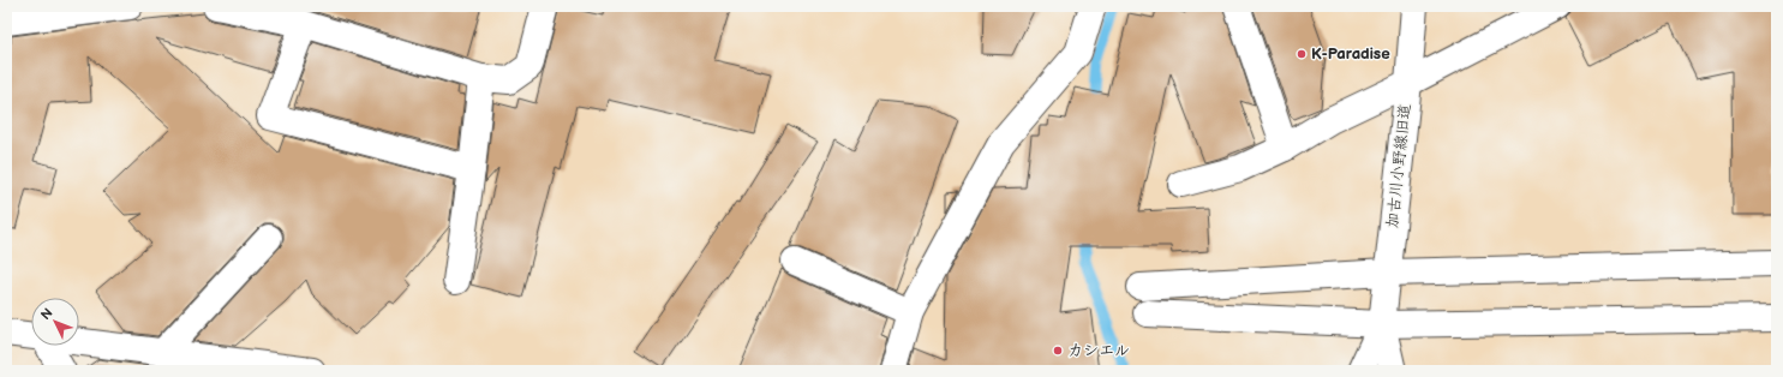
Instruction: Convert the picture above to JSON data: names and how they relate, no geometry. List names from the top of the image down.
{
  "streets": {
    "street": ["加古川小野線旧道"]
  },
  "places": ["K-Paradise", "カシエル"],
  "north": "top left"
}
